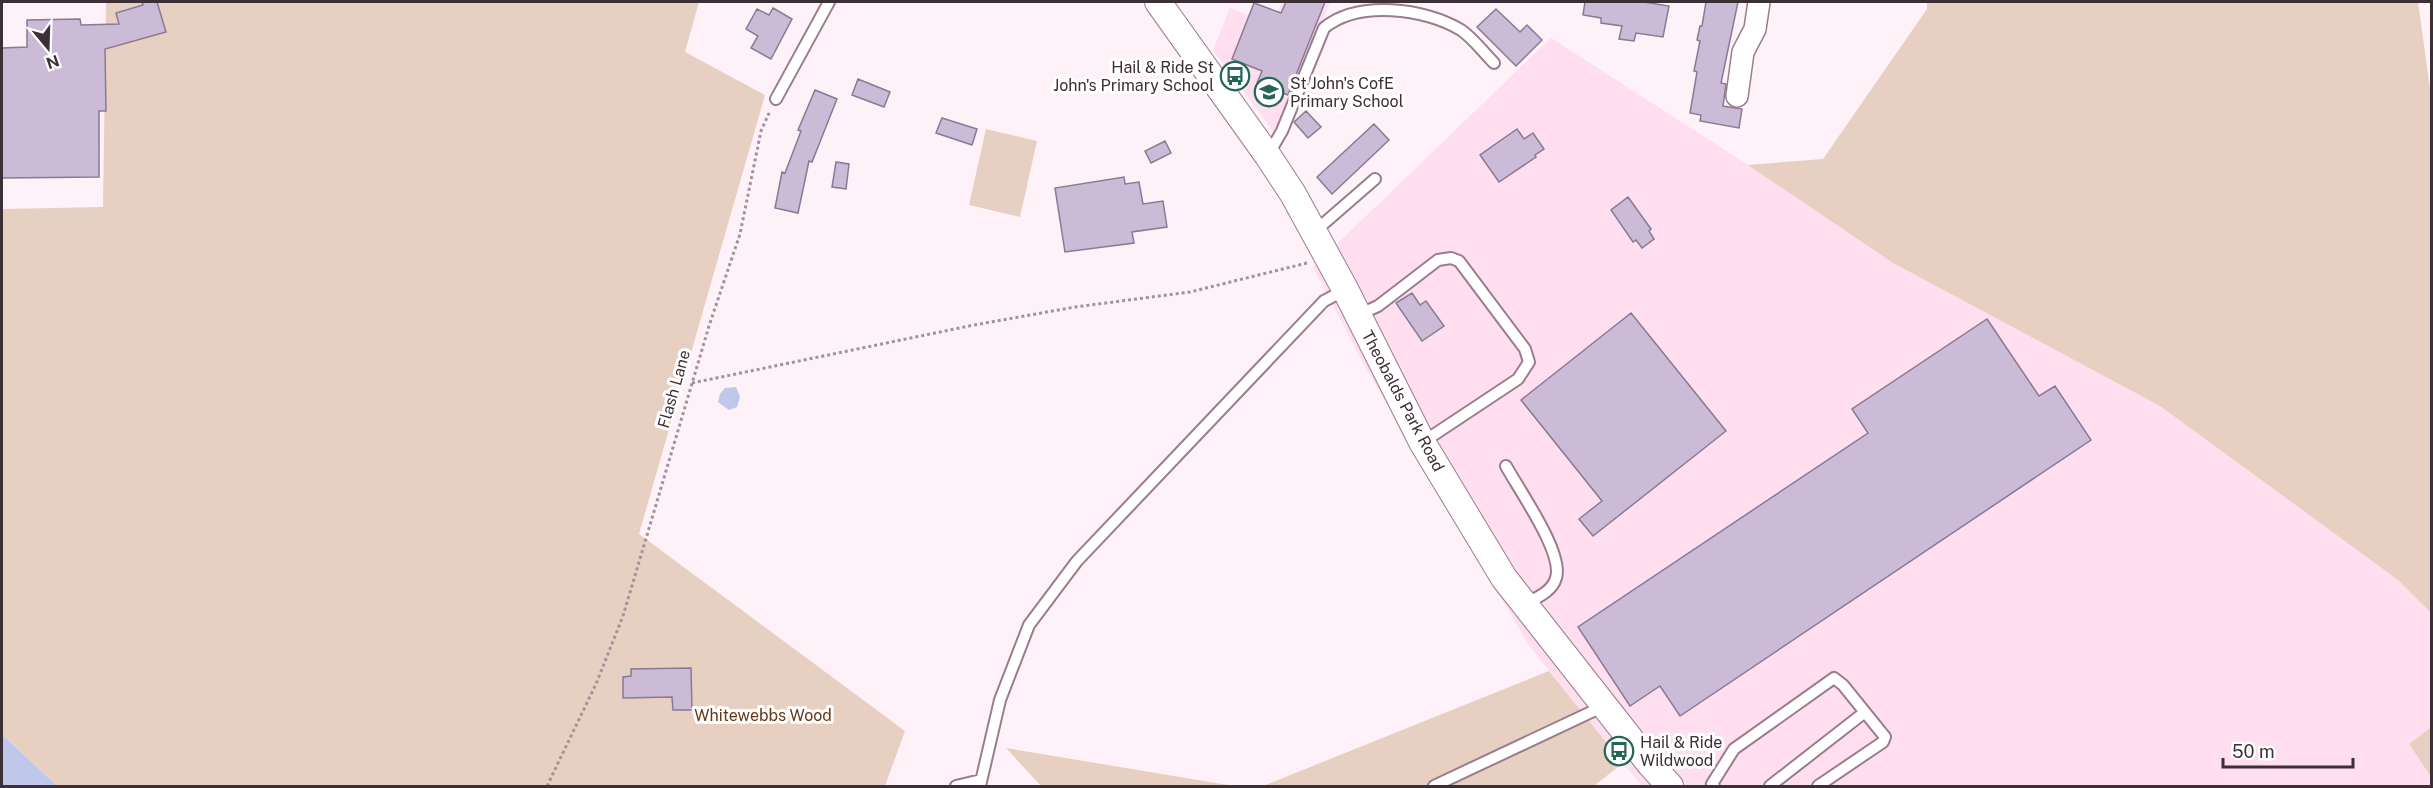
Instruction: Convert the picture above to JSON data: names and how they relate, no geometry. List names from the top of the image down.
{
  "streets": {
    "street": ["Theobalds Park Road"],
    "path": ["Flash Lane"]
  },
  "parks": ["Whitewebbs Wood"],
  "places": {
    "bus stop": ["Hail & Ride St John's Primary School", "Hail & Ride Wildwood"],
    "school or university": ["St John's CofE Primary School"]
  },
  "scale_bar": "50 m",
  "north": "bottom"
}
